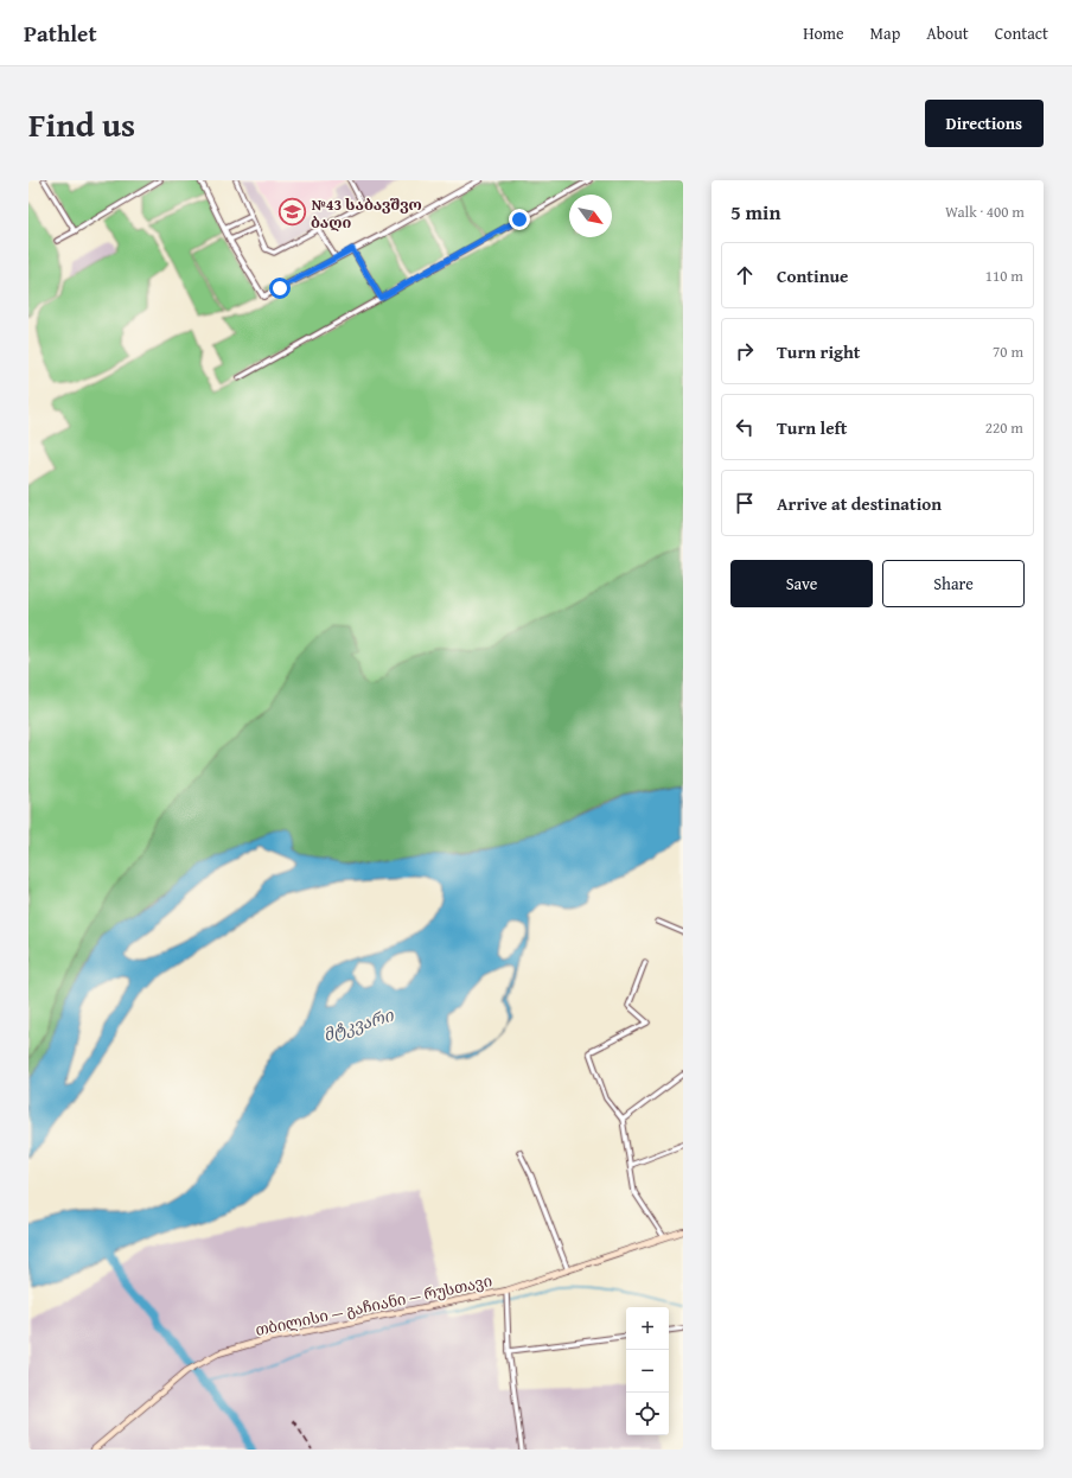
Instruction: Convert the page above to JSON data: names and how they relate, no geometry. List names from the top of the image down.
{
  "streets": {
    "main road": ["თბილისი — გაჩიანი — რუსთავი"]
  },
  "water": ["მტკვარი"],
  "places": {
    "school or university": ["№43 საბავშვო ბაღი"]
  },
  "north": "bottom right",
  "page": {
    "header": "Pathlet",
    "nav": [
      "Home",
      "Map",
      "About",
      "Contact"
    ],
    "title": "Find us",
    "buttons": [
      "Directions",
      ["Save", "Share"]
    ],
    "heading": ["5 min", "Walk · 400 m"],
    "list": [
      ["Continue", "110 m"],
      ["Turn right", "70 m"],
      ["Turn left", "220 m"],
      "Arrive at destination"
    ],
    "map_buttons": ["+", "−"]
  }
}
